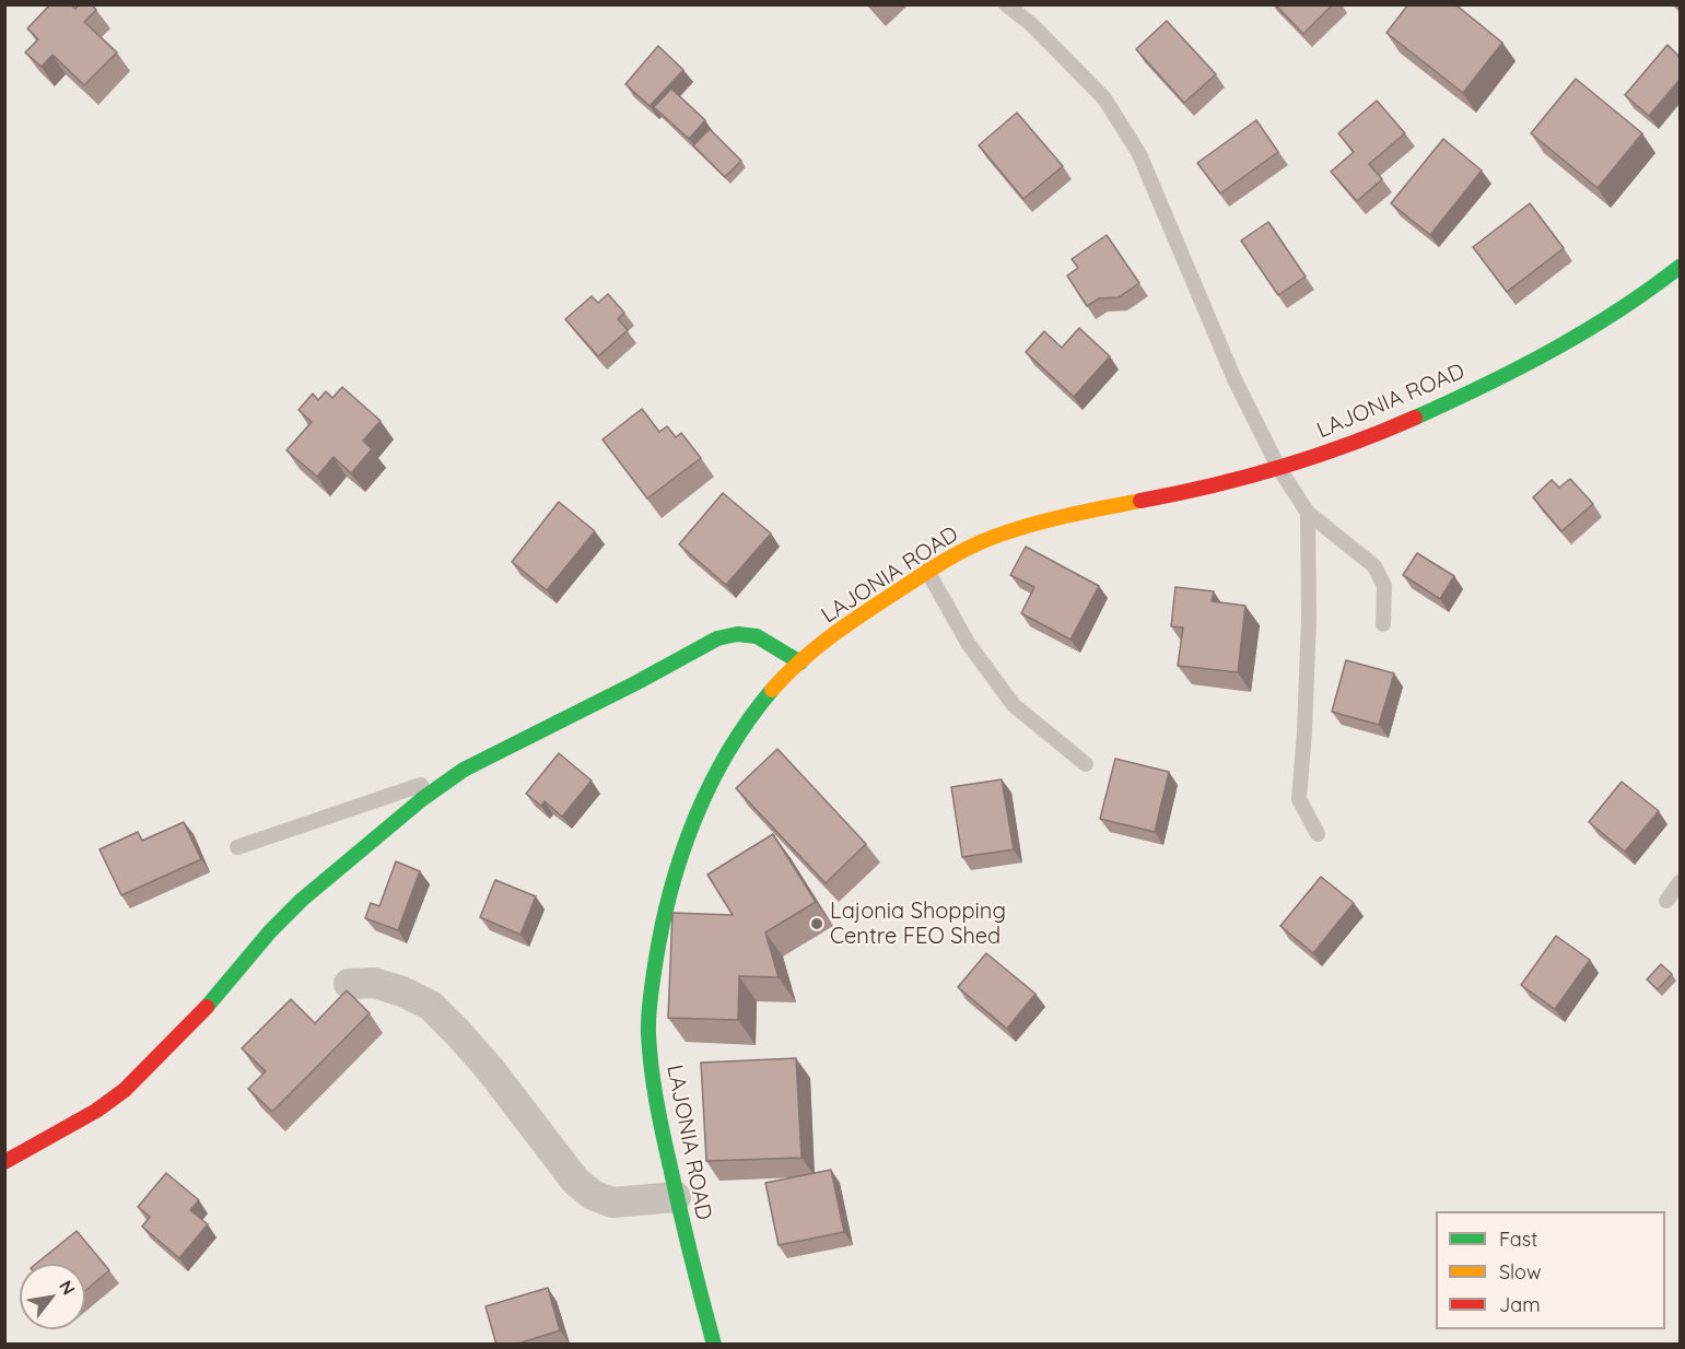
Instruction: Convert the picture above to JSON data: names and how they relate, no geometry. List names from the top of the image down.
{
  "streets": {
    "street": ["LAJONIA ROAD"]
  },
  "places": ["Lajonia Shopping Centre FEO Shed"],
  "legend": ["Fast", "Slow", "Jam"],
  "north": "top right"
}
